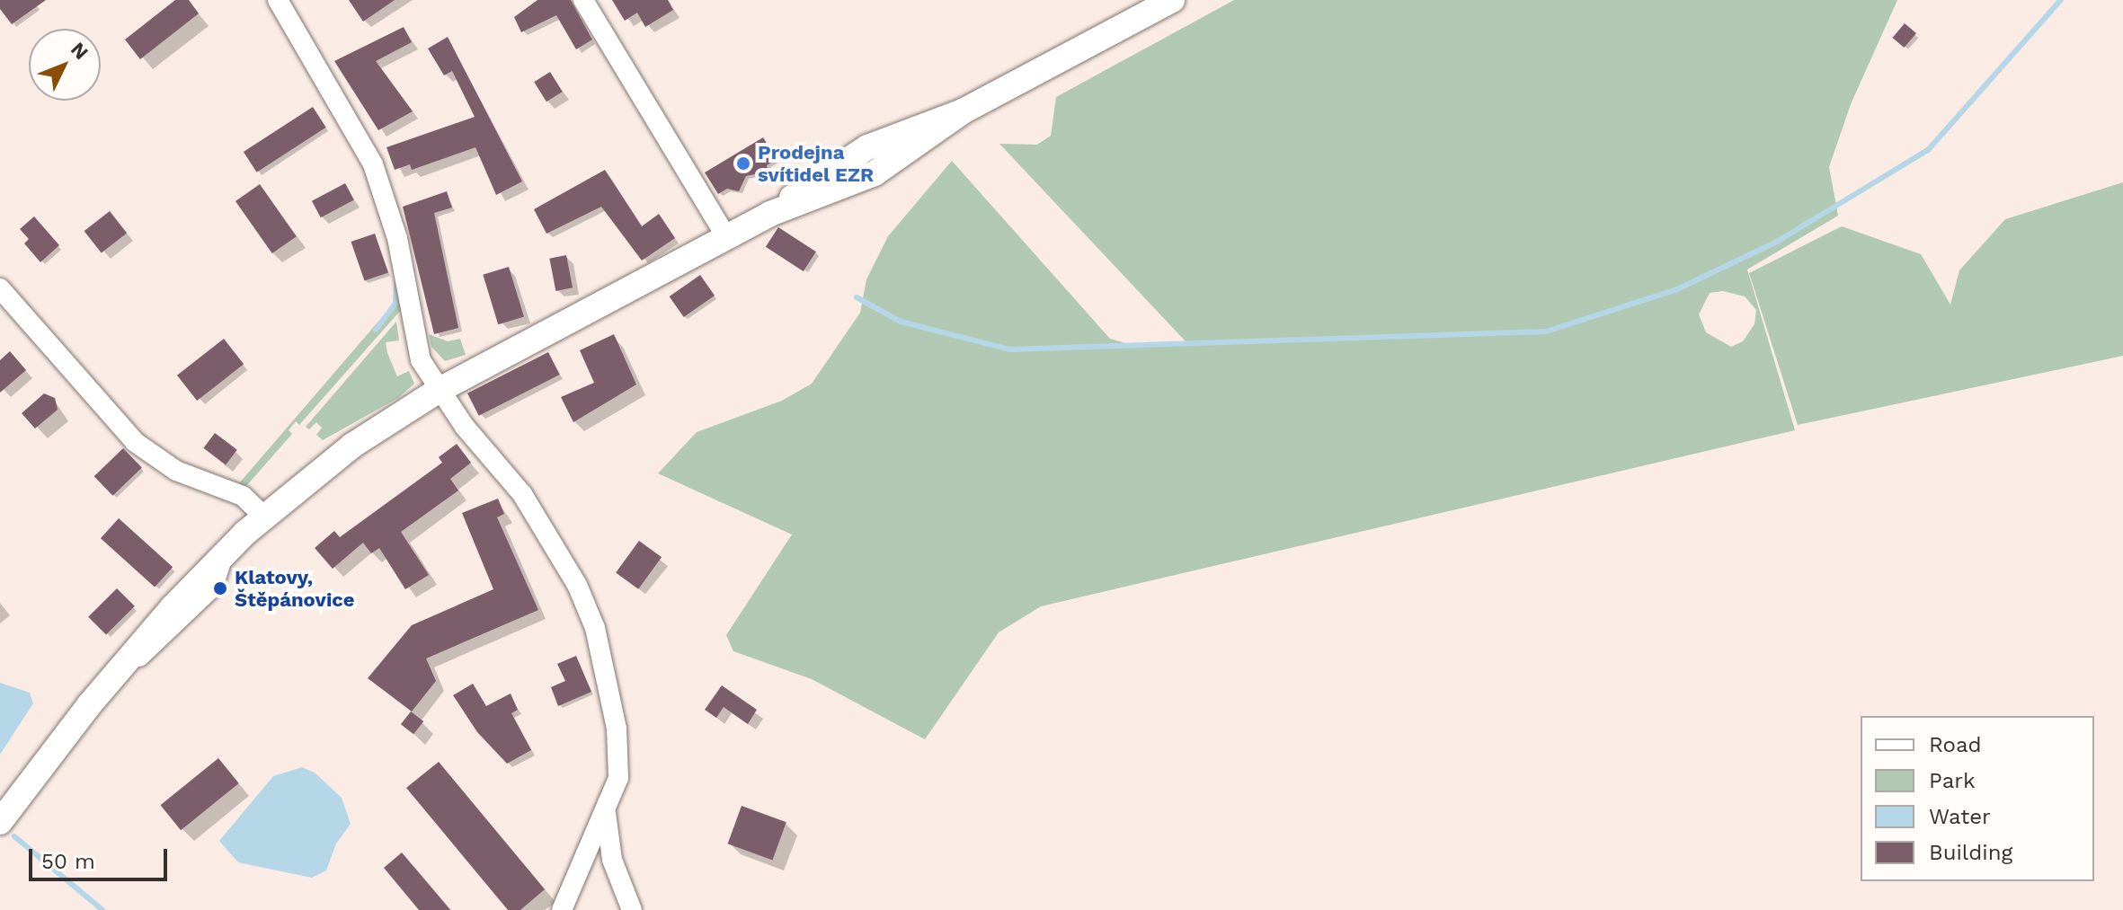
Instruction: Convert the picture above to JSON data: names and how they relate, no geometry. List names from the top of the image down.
{
  "places": ["Prodejna svítidel EZR", "Klatovy, Štěpánovice"],
  "legend": [
    "Road",
    "Park",
    "Water",
    "Building"
  ],
  "scale_bar": "50 m",
  "north": "top right"
}
